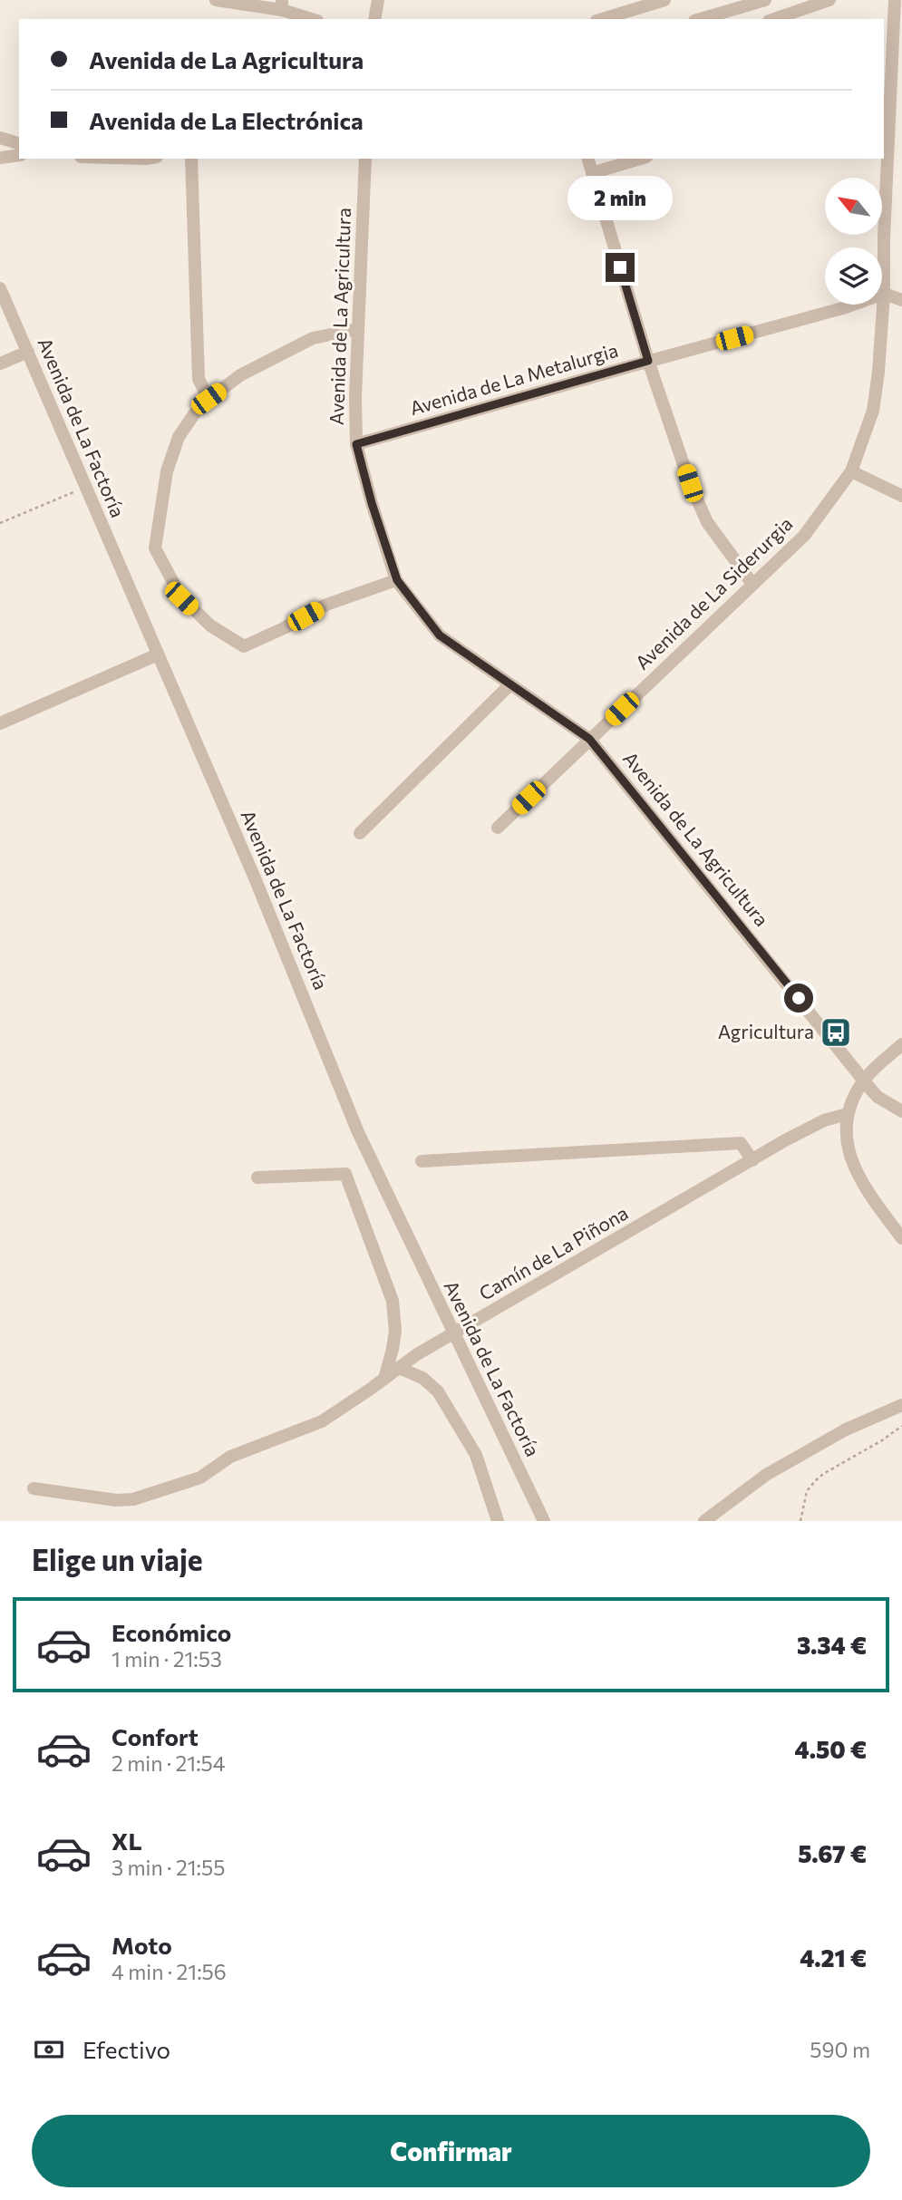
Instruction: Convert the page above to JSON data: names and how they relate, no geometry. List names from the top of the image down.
{
  "streets": {
    "street": [
      "Avenida de La Agricultura",
      "Avenida de La Metalurgia",
      "Avenida de La Factoría",
      "Avenida de La Siderurgia",
      "Camín de La Piñona"
    ]
  },
  "crossings": [
    ["Avenida de La Agricultura", "Avenida de La Metalurgia"],
    ["Avenida de La Agricultura", "Avenida de La Siderurgia"],
    ["Avenida de La Metalurgia", "Avenida de La Siderurgia"]
  ],
  "places": {
    "bus stop": ["Agricultura"]
  },
  "north": "top left",
  "page": {
    "banner": ["Avenida de La Agricultura", "Avenida de La Electrónica"],
    "bubble": "2 min",
    "heading": "Elige un viaje",
    "list": [
      {
        "name": "Económico",
        "note": "1 min · 21:53",
        "value": "3.34 €"
      },
      {
        "name": "Confort",
        "note": "2 min · 21:54",
        "value": "4.50 €"
      },
      {
        "name": "XL",
        "note": "3 min · 21:55",
        "value": "5.67 €"
      },
      {
        "name": "Moto",
        "note": "4 min · 21:56",
        "value": "4.21 €"
      }
    ],
    "pay": ["Efectivo", "590 m"],
    "buttons": "Confirmar"
  }
}
